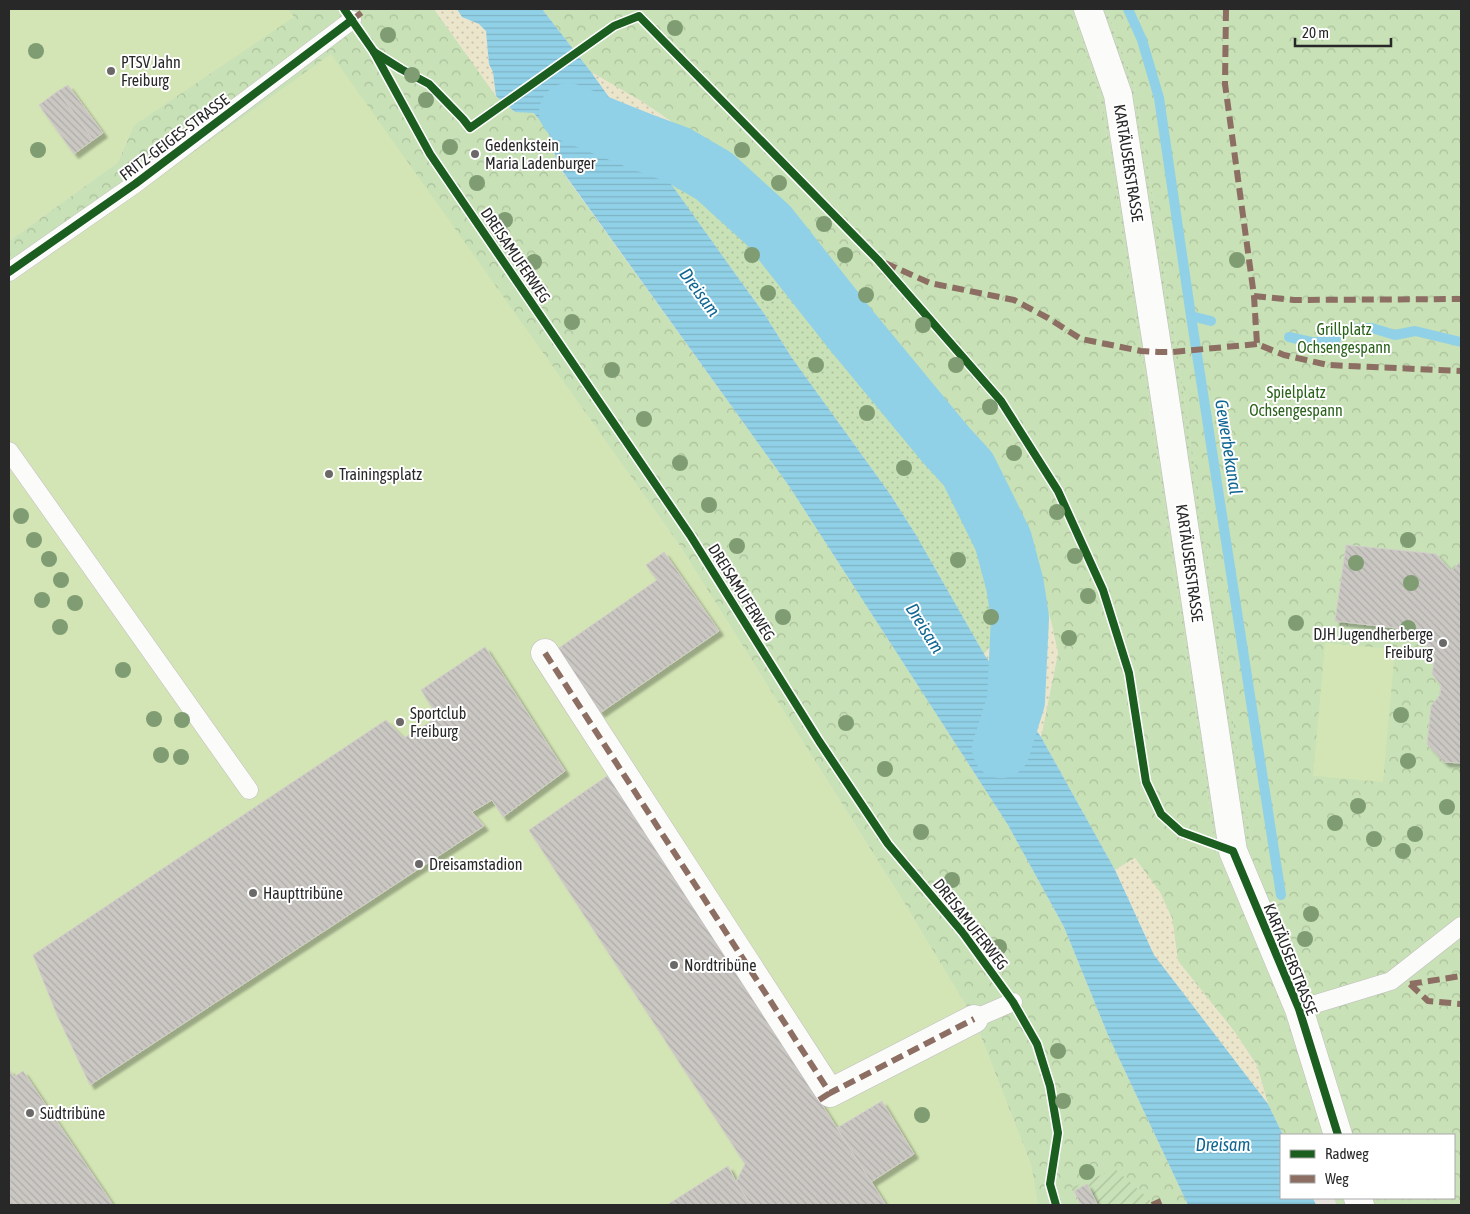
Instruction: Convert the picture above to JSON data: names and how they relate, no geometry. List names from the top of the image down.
{
  "streets": {
    "street": ["KARTÄUSERSTRASSE"],
    "lane": ["FRITZ-GEIGES-STRASSE"],
    "cycle path": ["DREISAMUFERWEG"]
  },
  "water": ["Dreisam", "Gewerbekanal"],
  "parks": ["Grillplatz Ochsengespann", "Spielplatz Ochsengespann"],
  "places": [
    "PTSV Jahn Freiburg",
    "Gedenkstein Maria Ladenburger",
    "Trainingsplatz",
    "DJH Jugendherberge Freiburg",
    "Sportclub Freiburg",
    "Dreisamstadion",
    "Haupttribüne",
    "Nordtribüne",
    "Südtribüne"
  ],
  "legend": ["Radweg", "Weg"],
  "scale_bar": "20 m"
}
